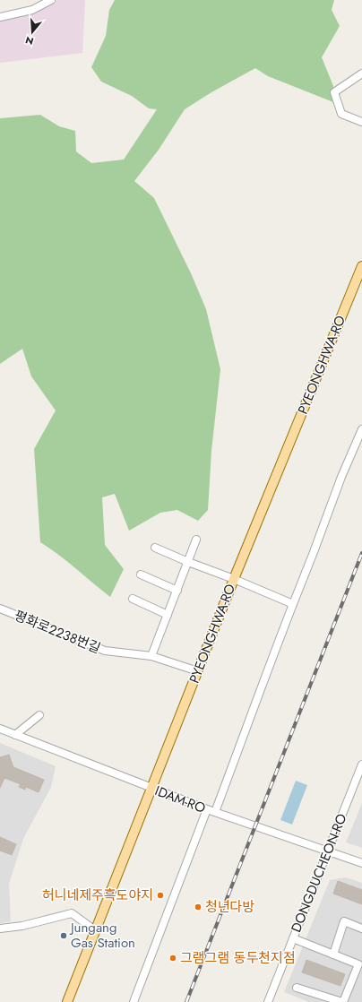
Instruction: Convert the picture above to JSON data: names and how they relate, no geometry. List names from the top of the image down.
{
  "streets": {
    "main road": ["PYEONGHWA-RO"],
    "street": ["평화로2238번길", "IDAM-RO", "DONGDUCHEON-RO"]
  },
  "crossings": [
    ["PYEONGHWA-RO", "평화로2238번길"],
    ["PYEONGHWA-RO", "IDAM-RO"],
    ["IDAM-RO", "DONGDUCHEON-RO"]
  ],
  "places": [
    "허니네제주흑도야지",
    "청년다방",
    "Jungang Gas Station",
    "그램그램 동두천지점"
  ],
  "north": "bottom"
}
